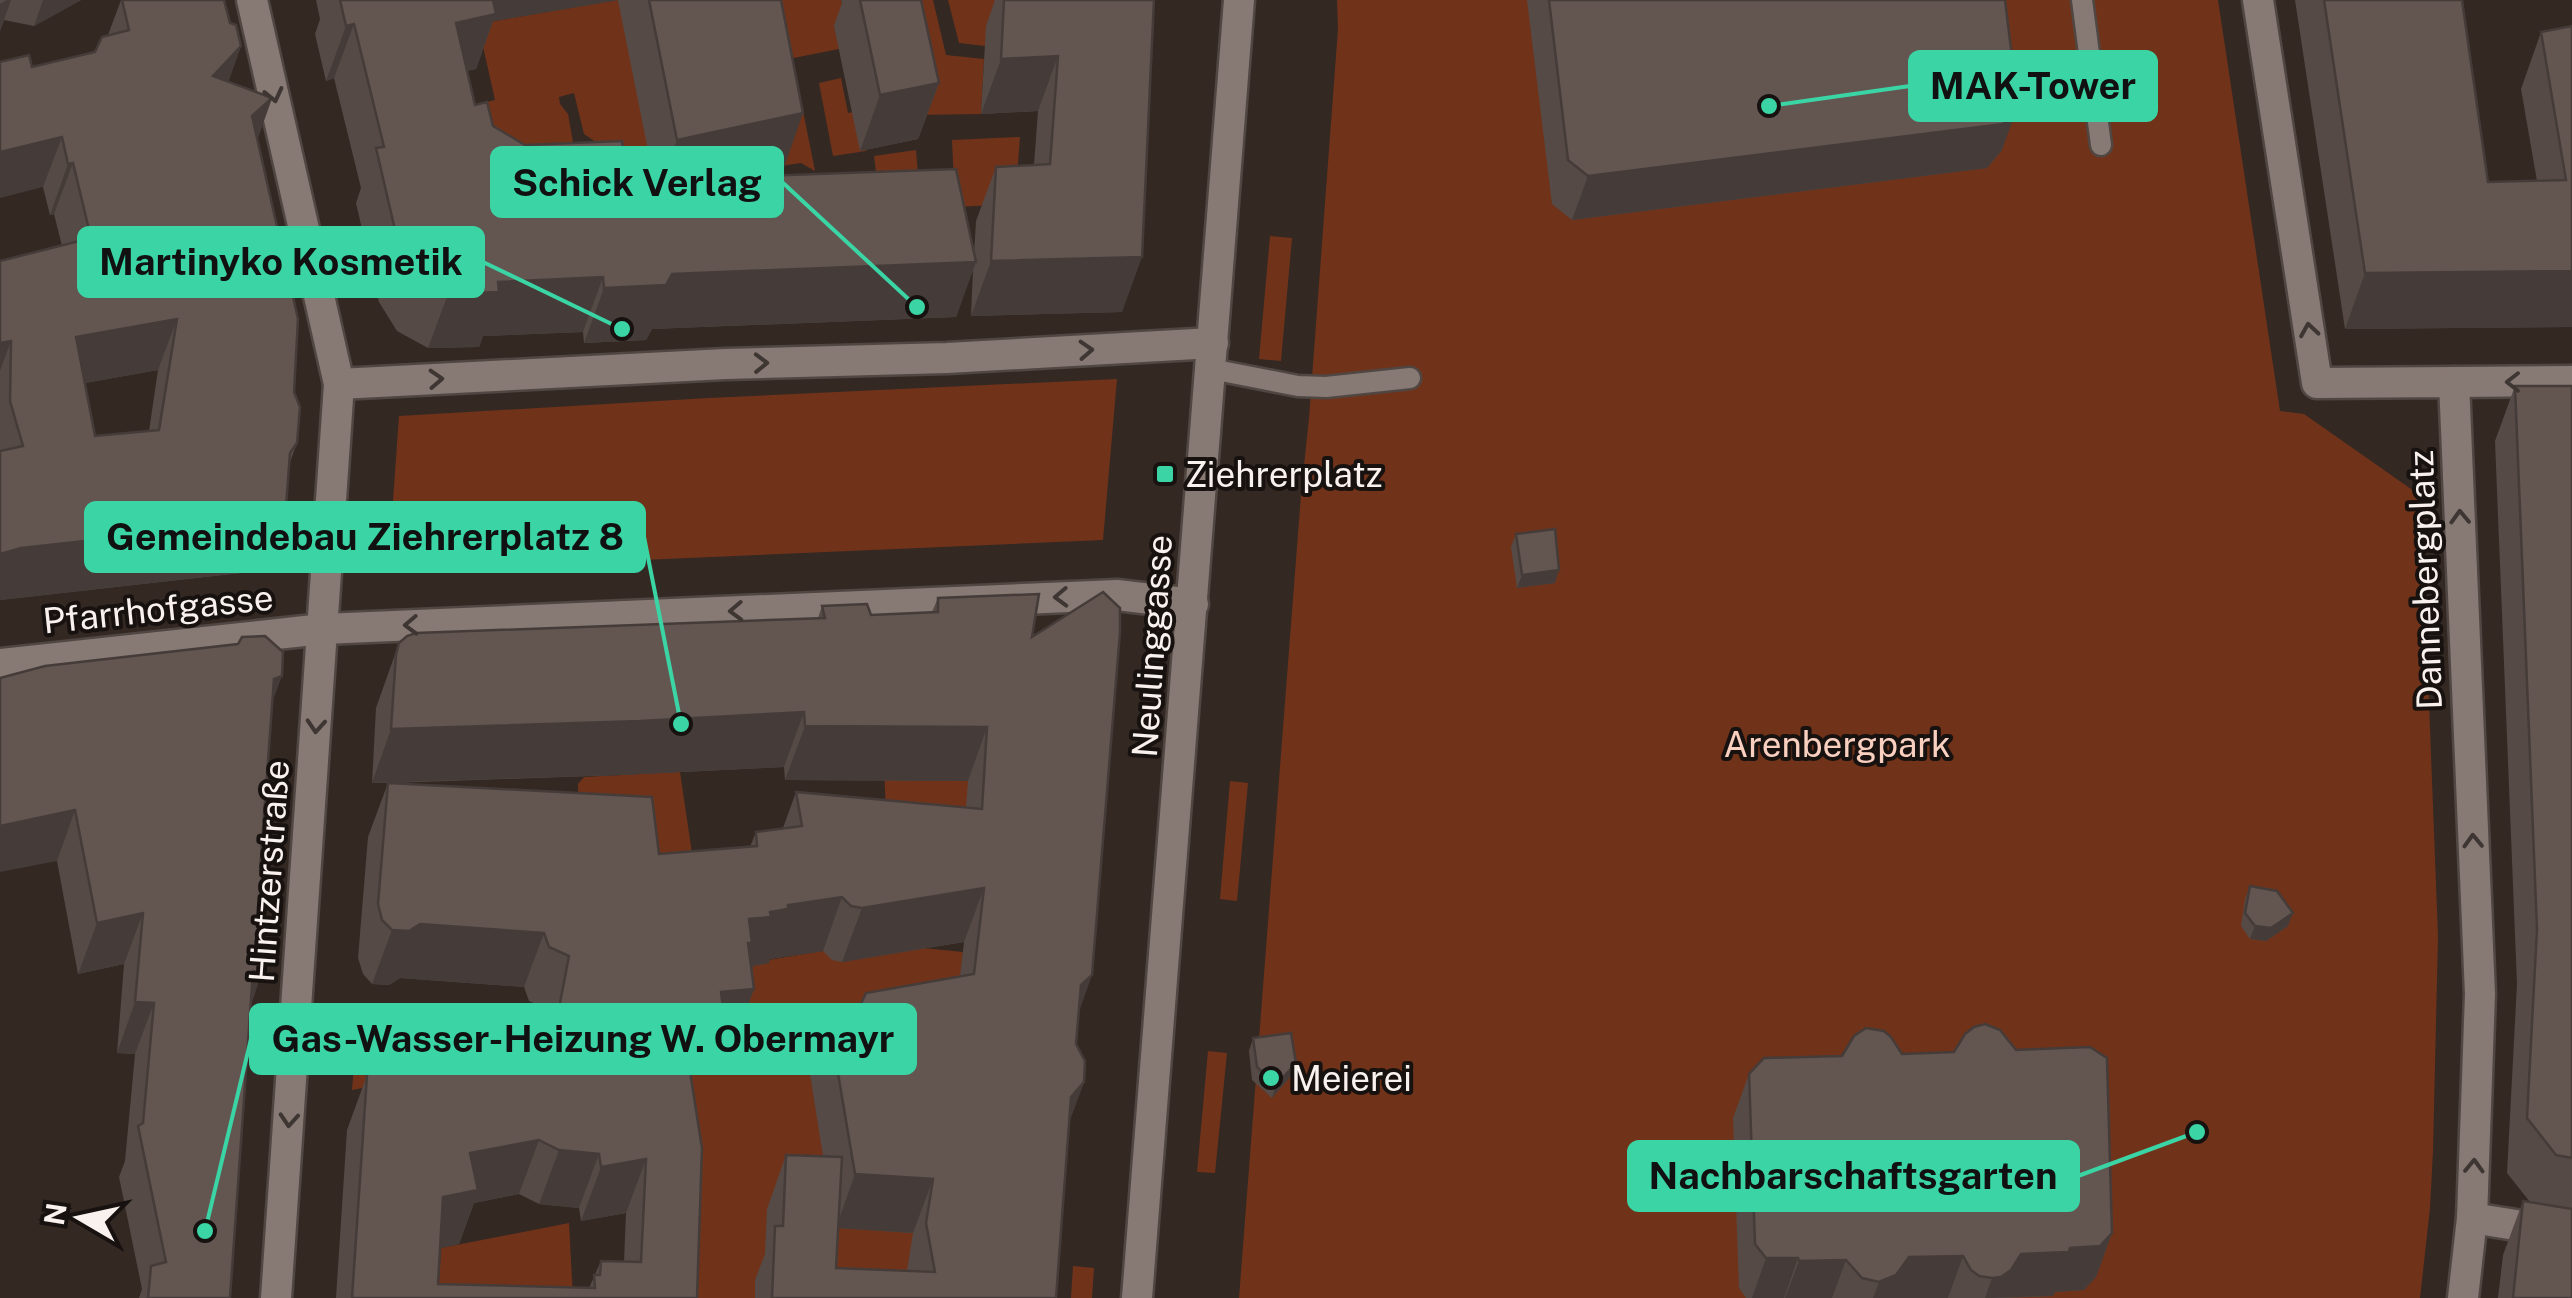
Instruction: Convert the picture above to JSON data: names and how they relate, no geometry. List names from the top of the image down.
{
  "streets": {
    "street": [
      "Dannebergplatz",
      "Pfarrhofgasse",
      "Neulinggasse",
      "Hintzerstraße"
    ]
  },
  "crossings": [
    ["Pfarrhofgasse", "Hintzerstraße"]
  ],
  "one_way": ["Dannebergplatz", "Hintzerstraße"],
  "parks": ["Arenbergpark"],
  "places": {
    "other": [
      "MAK-Tower",
      "Schick Verlag",
      "Martinyko Kosmetik",
      "Gemeindebau Ziehrerplatz 8",
      "Meierei",
      "Nachbarschaftsgarten",
      "Gas-Wasser-Heizung W. Obermayr"
    ],
    "transit": ["Ziehrerplatz"]
  },
  "north": "left"
}
